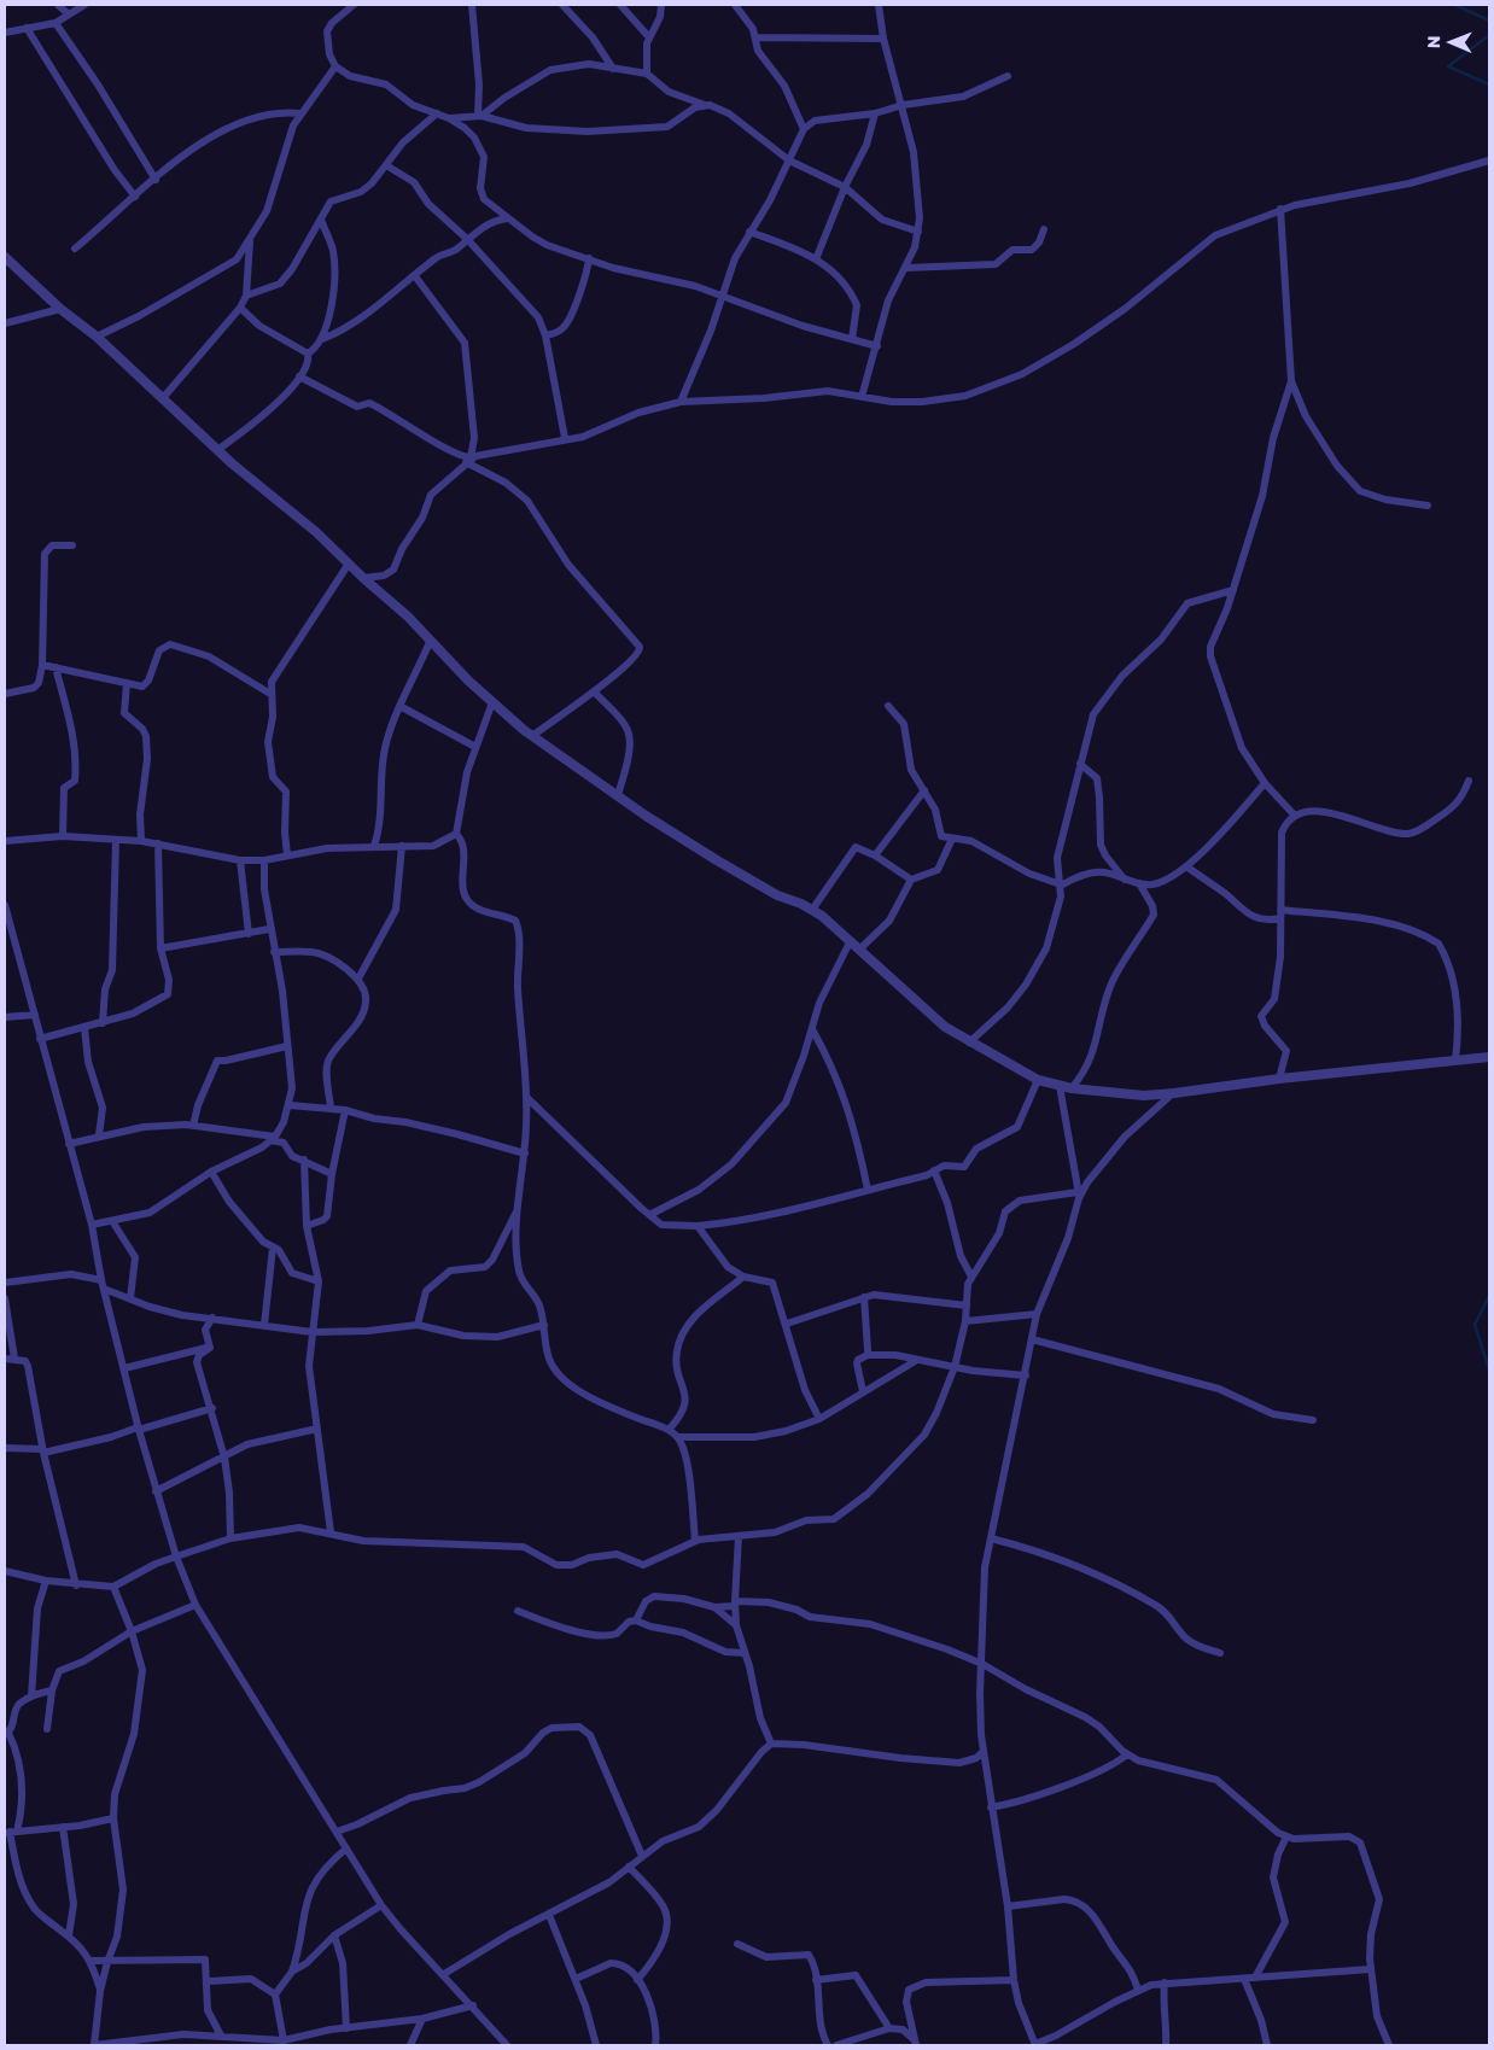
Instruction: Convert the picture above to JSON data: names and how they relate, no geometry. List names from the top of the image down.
{
  "north": "left"
}
